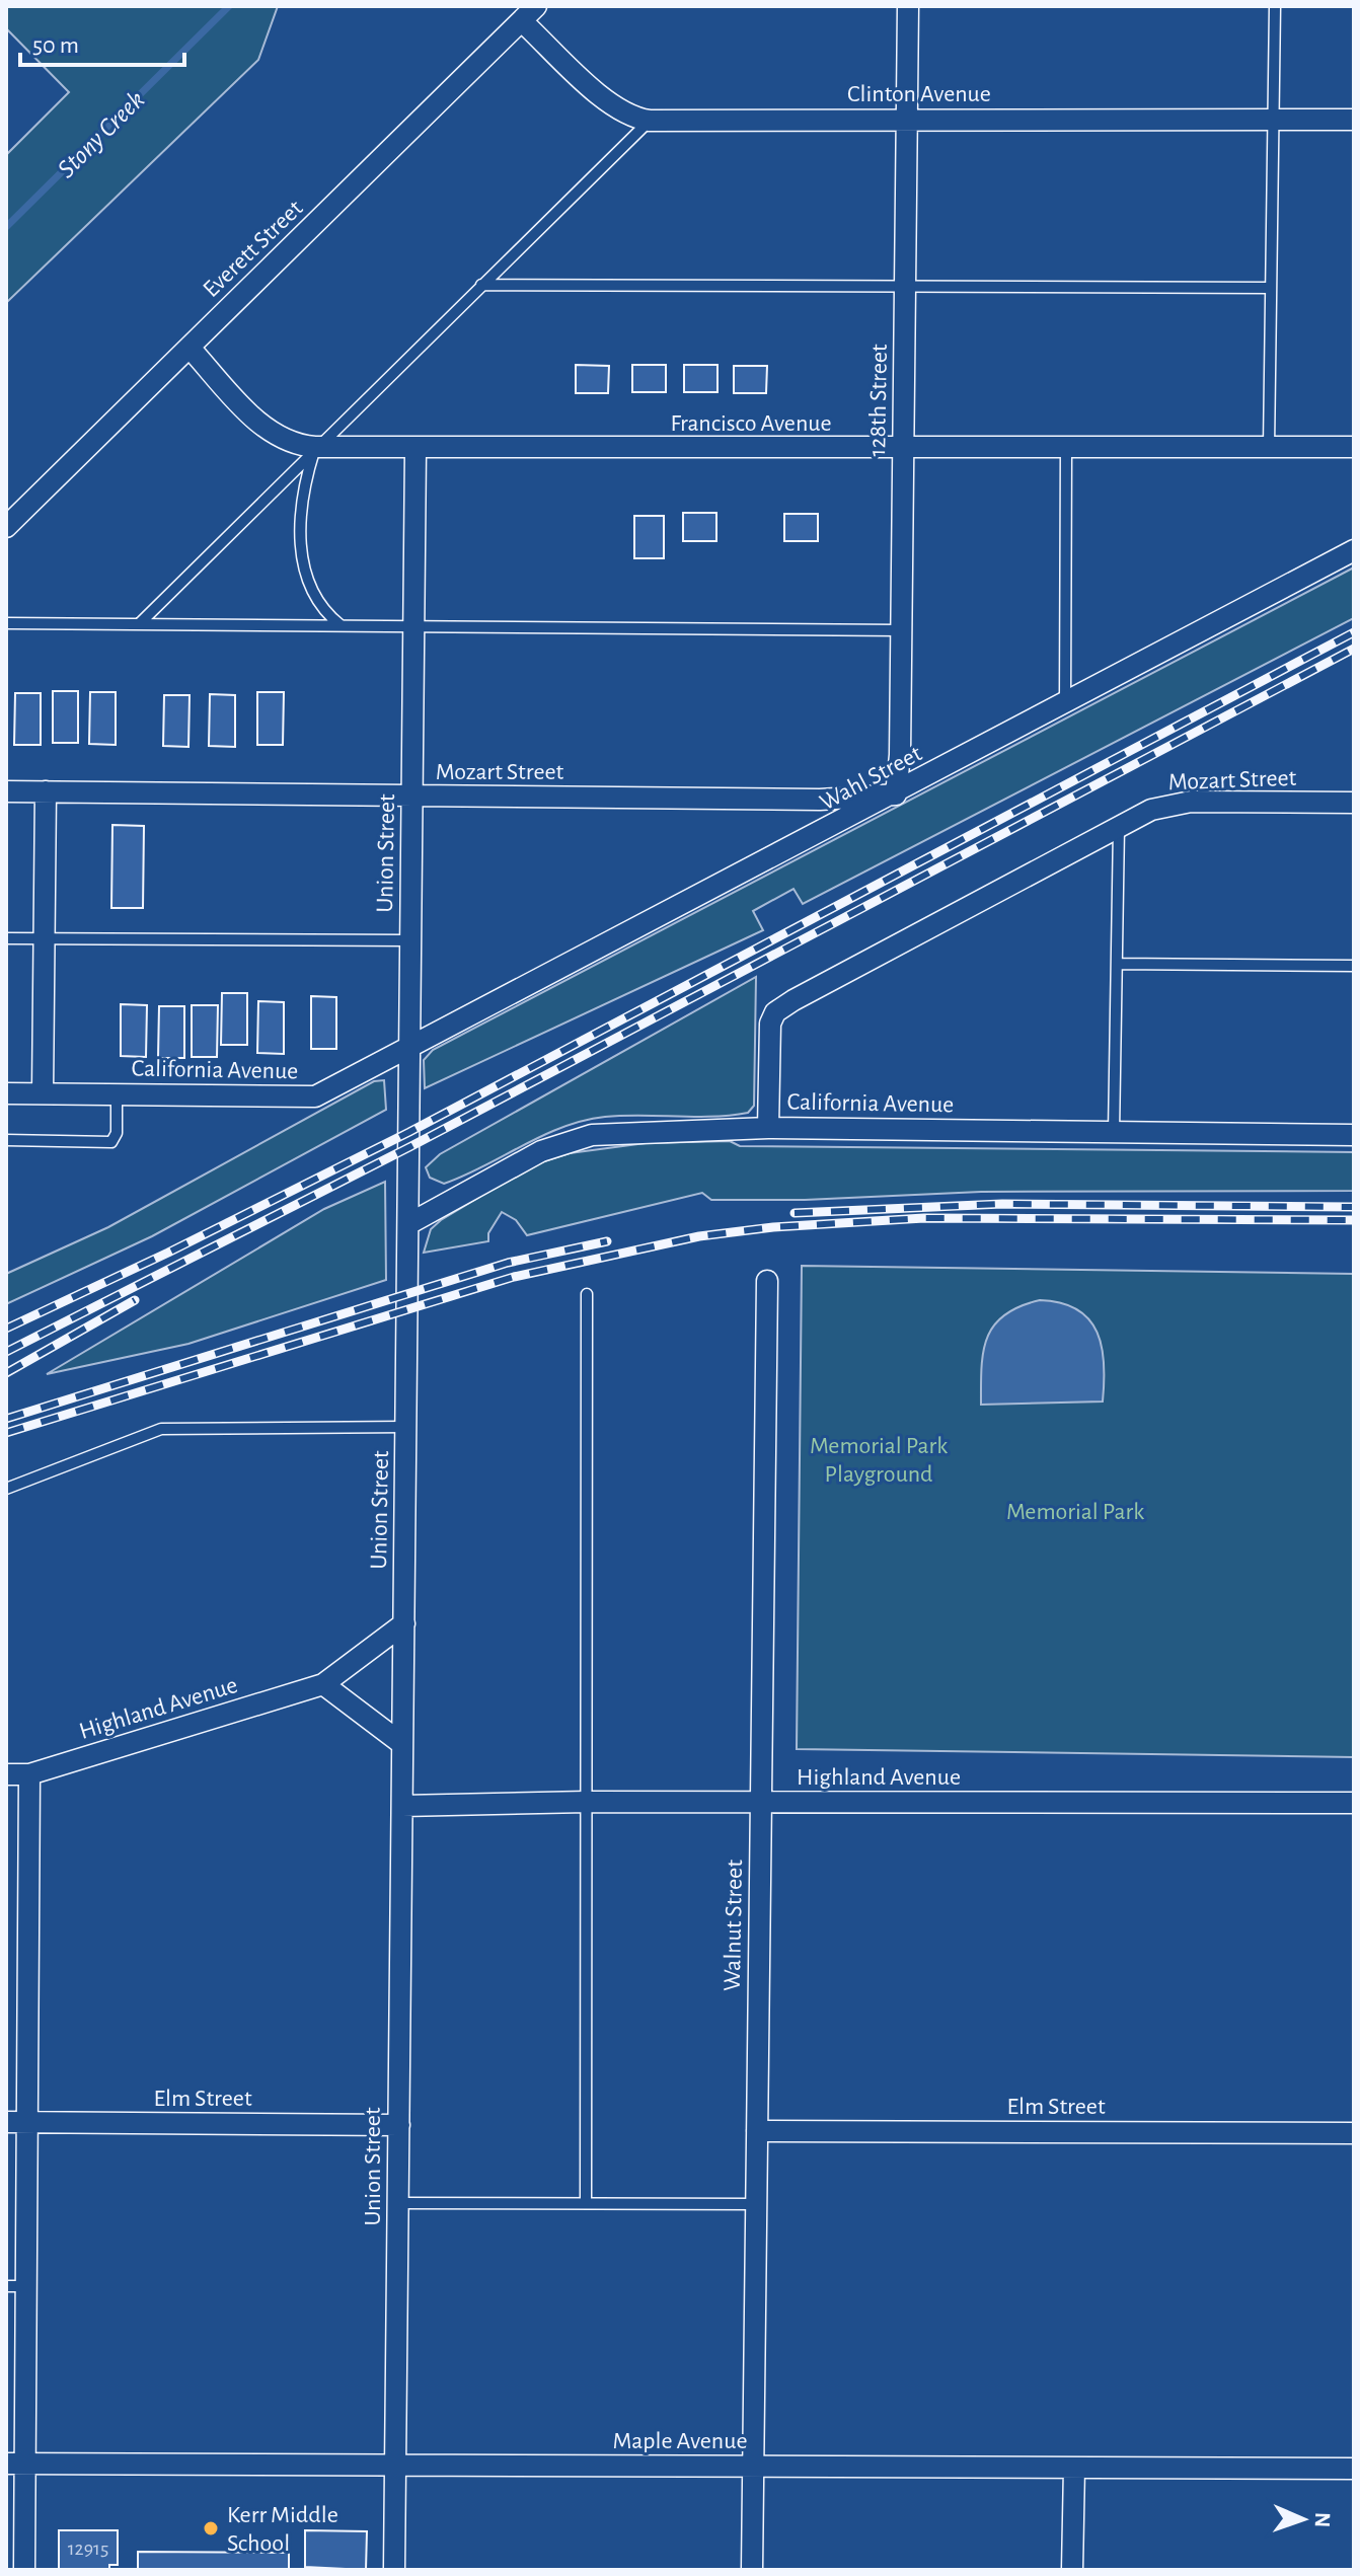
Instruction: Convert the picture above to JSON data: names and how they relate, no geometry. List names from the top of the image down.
{
  "streets": {
    "street": [
      "Clinton Avenue",
      "Everett Street",
      "128th Street",
      "Francisco Avenue",
      "Mozart Street",
      "Wahl Street",
      "Union Street",
      "California Avenue",
      "Highland Avenue",
      "Walnut Street",
      "Elm Street",
      "Maple Avenue"
    ]
  },
  "crossings": [
    ["Clinton Avenue", "Everett Street"],
    ["Clinton Avenue", "128th Street"],
    ["Everett Street", "Francisco Avenue"],
    ["128th Street", "Francisco Avenue"],
    ["128th Street", "Mozart Street"],
    ["128th Street", "Wahl Street"],
    ["Francisco Avenue", "Union Street"],
    ["Mozart Street", "Wahl Street"],
    ["Mozart Street", "Union Street"],
    ["Mozart Street", "California Avenue"],
    ["Wahl Street", "Union Street"],
    ["Wahl Street", "California Avenue"],
    ["Union Street", "California Avenue"],
    ["Union Street", "Highland Avenue"],
    ["Union Street", "Elm Street"],
    ["Union Street", "Maple Avenue"],
    ["Highland Avenue", "Walnut Street"],
    ["Walnut Street", "Elm Street"],
    ["Walnut Street", "Maple Avenue"]
  ],
  "water": ["Stony Creek"],
  "parks": ["Memorial Park Playground", "Memorial Park"],
  "places": ["Kerr Middle School"],
  "house_numbers": ["12915"],
  "scale_bar": "50 m",
  "north": "right"
}
